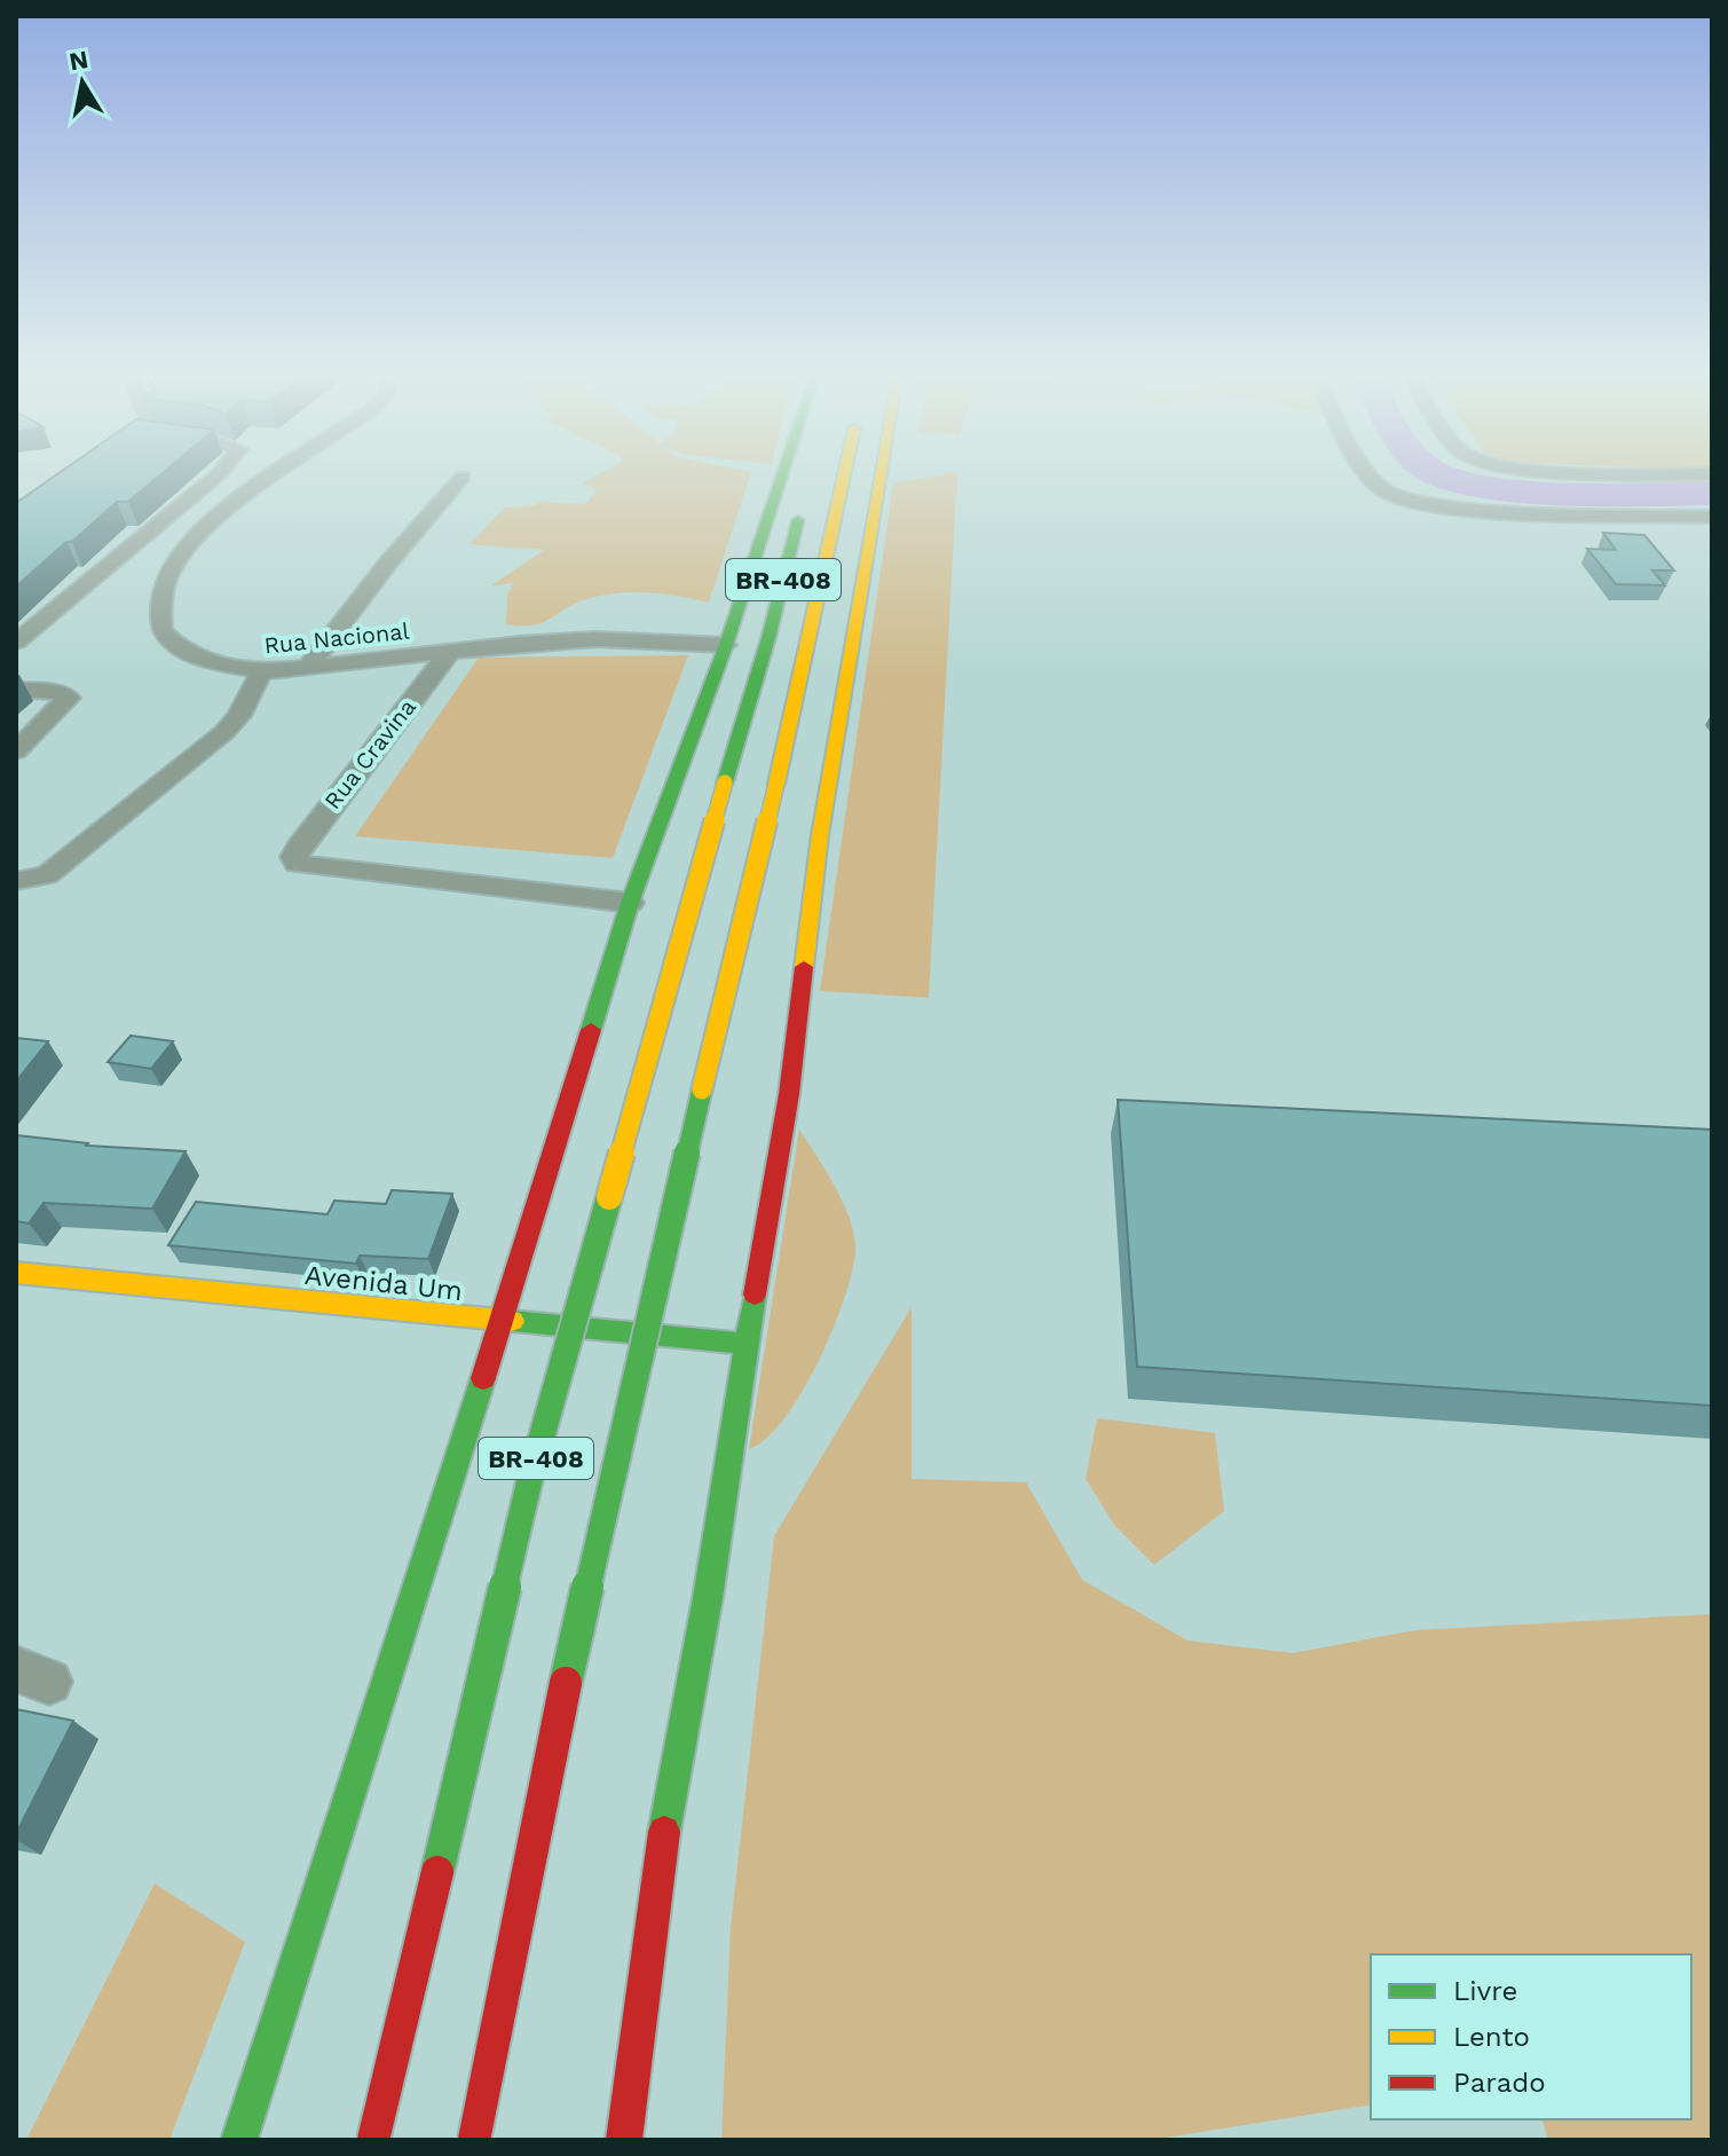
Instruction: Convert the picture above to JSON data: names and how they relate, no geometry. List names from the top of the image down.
{
  "streets": {
    "main road": ["BR-408", "Avenida Um"],
    "street": ["Rua Nacional", "Rua Cravina"]
  },
  "crossings": [
    ["Rua Nacional", "Rua Cravina"]
  ],
  "legend": ["Livre", "Lento", "Parado"],
  "north": "top"
}
